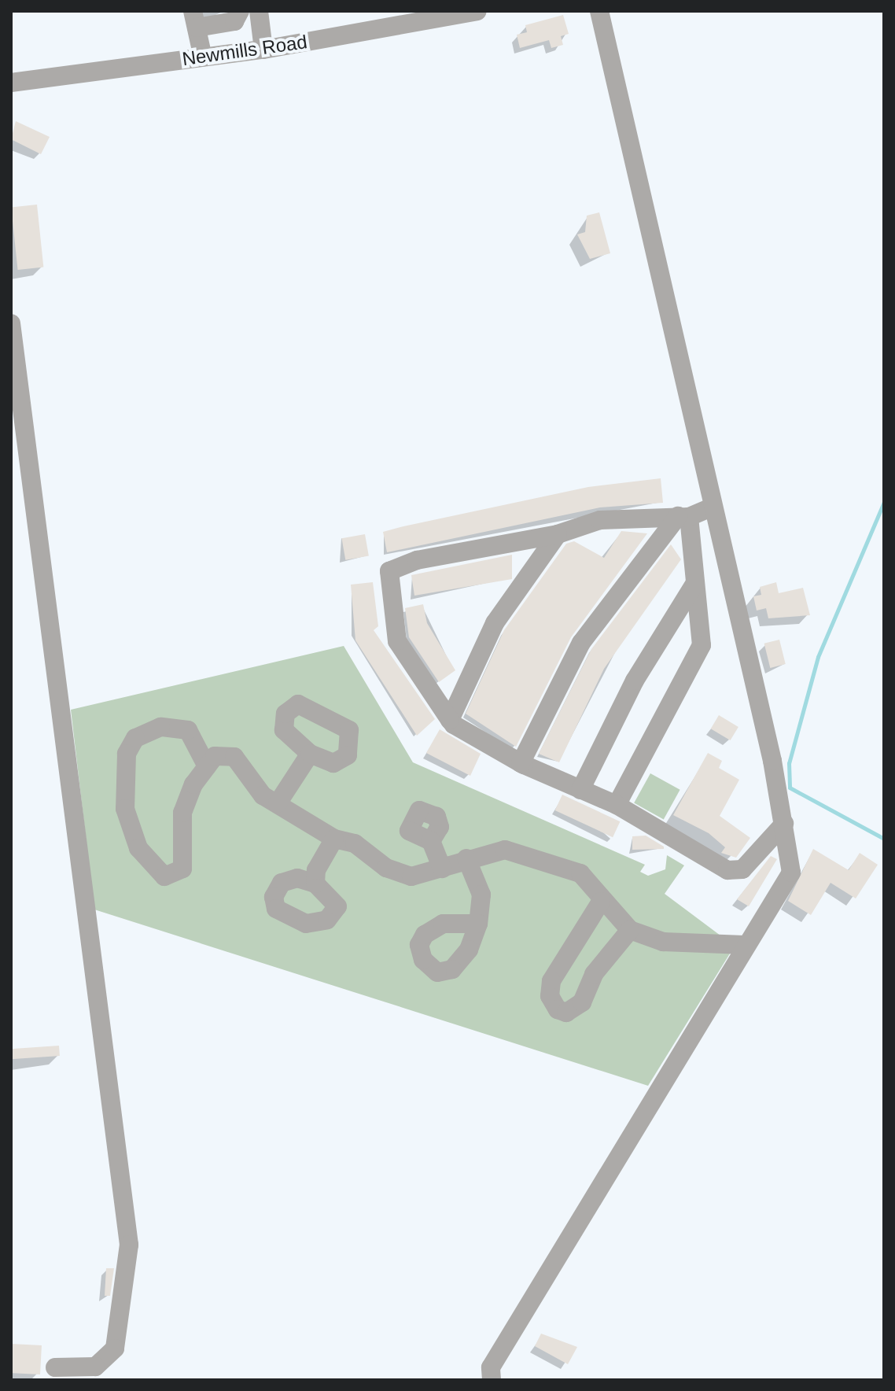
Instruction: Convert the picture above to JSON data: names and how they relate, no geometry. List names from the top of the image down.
{
  "streets": {
    "street": ["Newmills Road"]
  }
}
